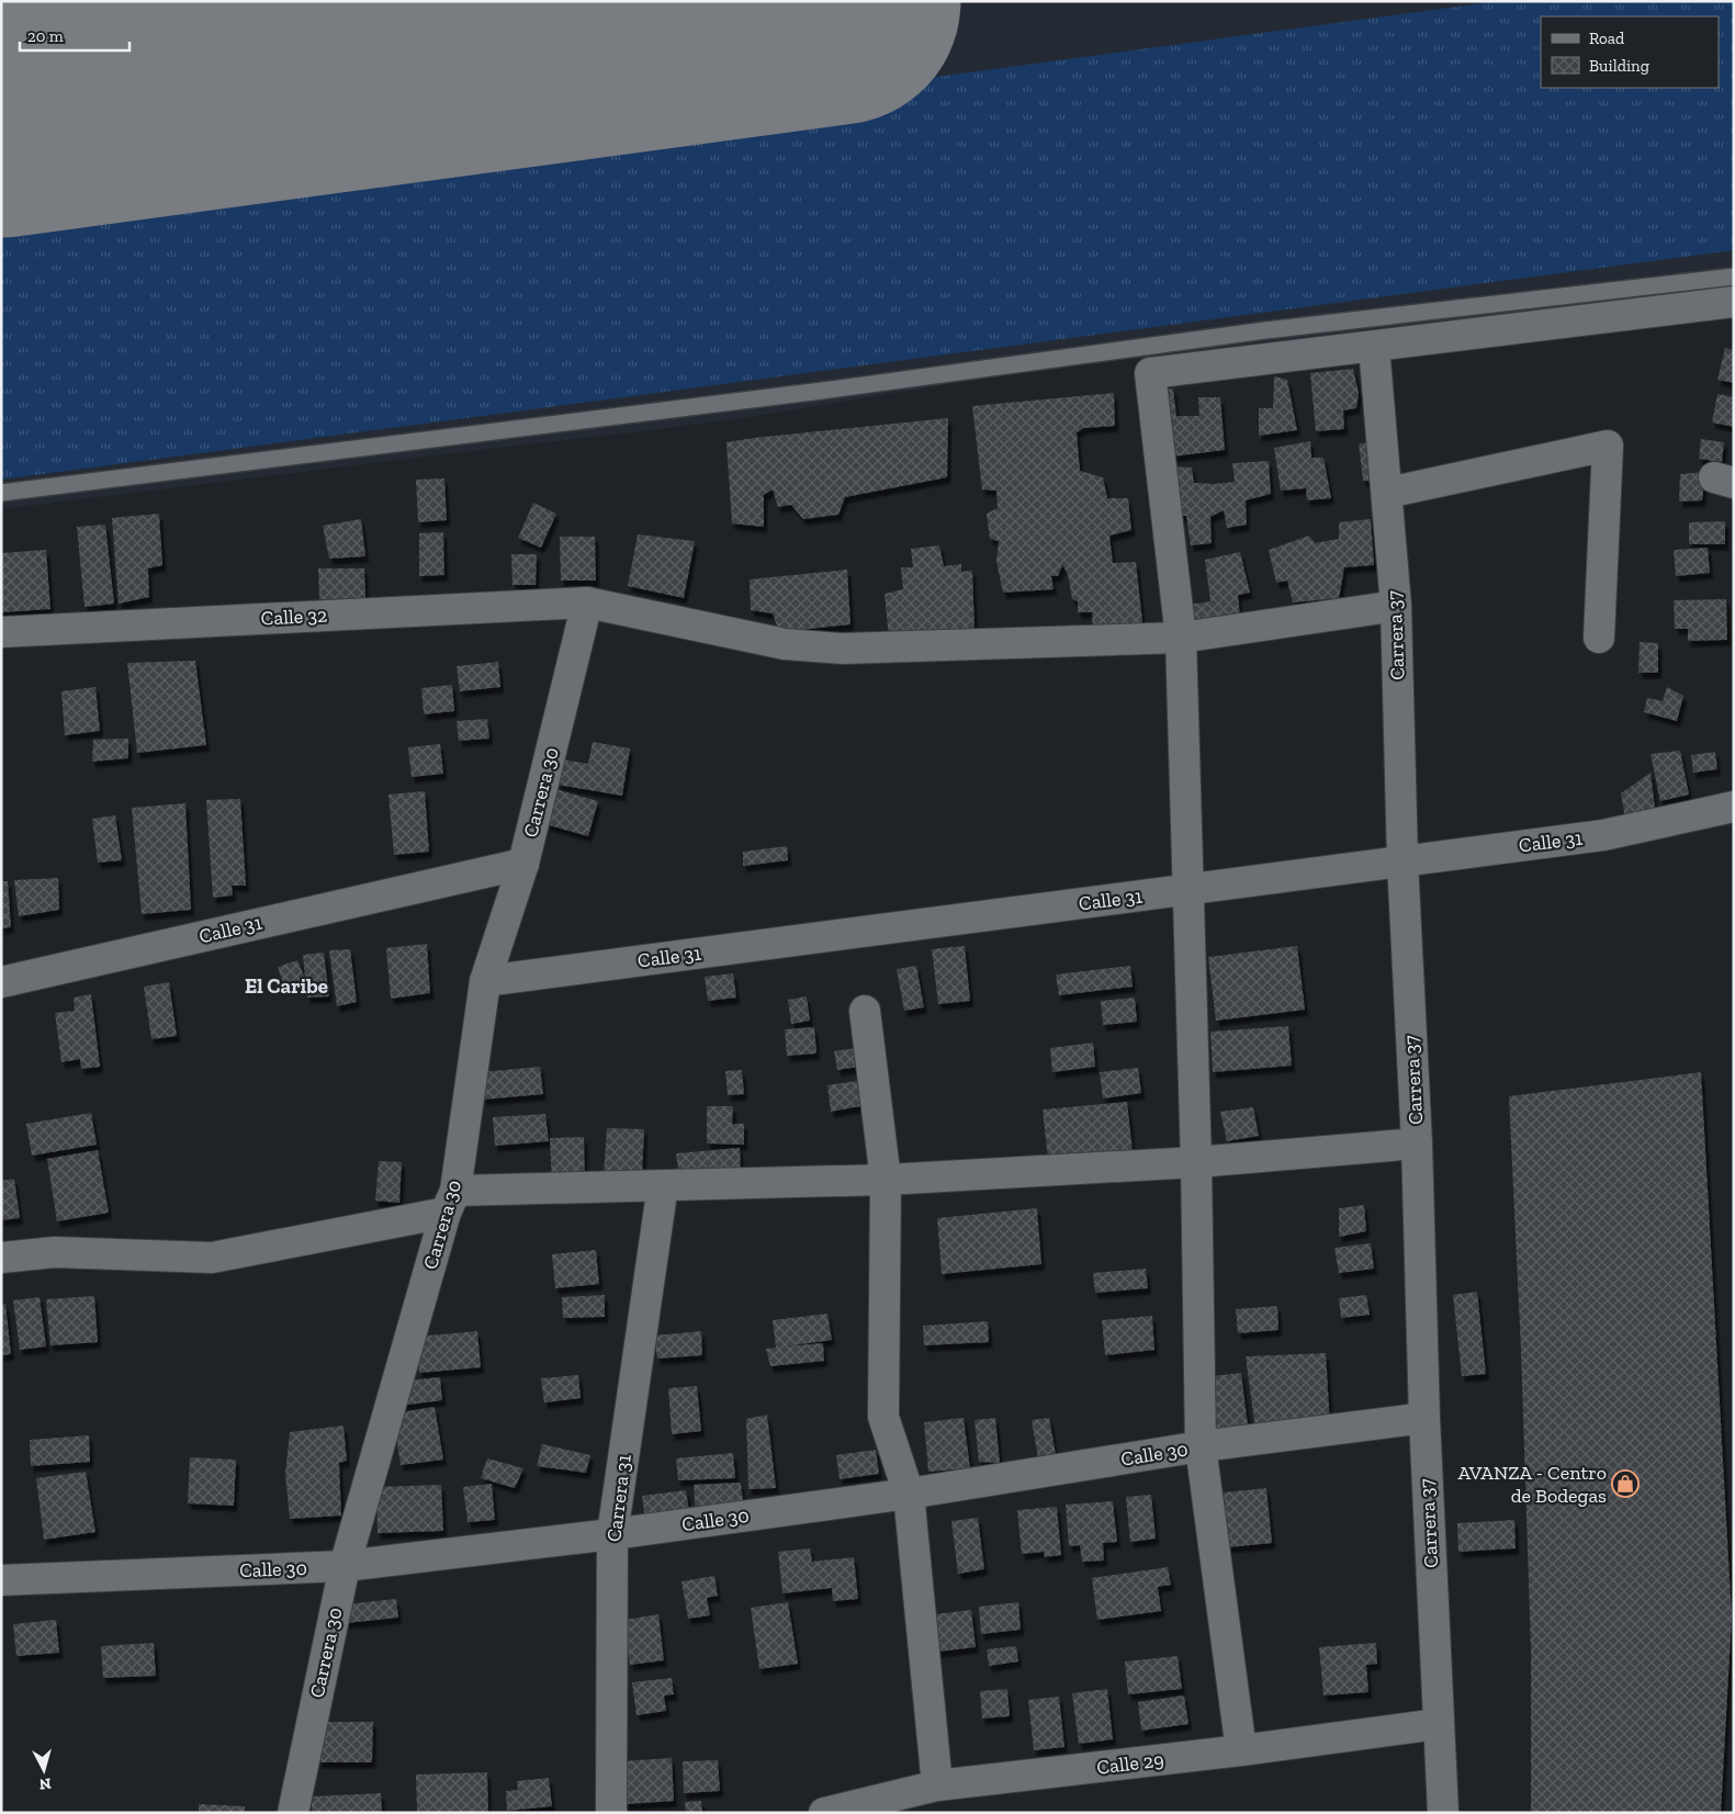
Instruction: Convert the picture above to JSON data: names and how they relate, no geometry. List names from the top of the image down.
{
  "streets": {
    "street": [
      "Calle 32",
      "Carrera 37",
      "Carrera 30",
      "Calle 31",
      "Calle 30",
      "Carrera 31",
      "Calle 29"
    ]
  },
  "crossings": [
    ["Calle 32", "Carrera 37"],
    ["Calle 32", "Carrera 30"],
    ["Carrera 37", "Calle 31"],
    ["Carrera 37", "Calle 30"],
    ["Carrera 37", "Calle 29"],
    ["Carrera 30", "Calle 31"],
    ["Carrera 30", "Calle 30"],
    ["Calle 30", "Carrera 31"]
  ],
  "districts": ["El Caribe"],
  "places": {
    "shop": ["AVANZA - Centro de Bodegas"]
  },
  "legend": ["Road", "Building"],
  "scale_bar": "20 m",
  "north": "bottom"
}
